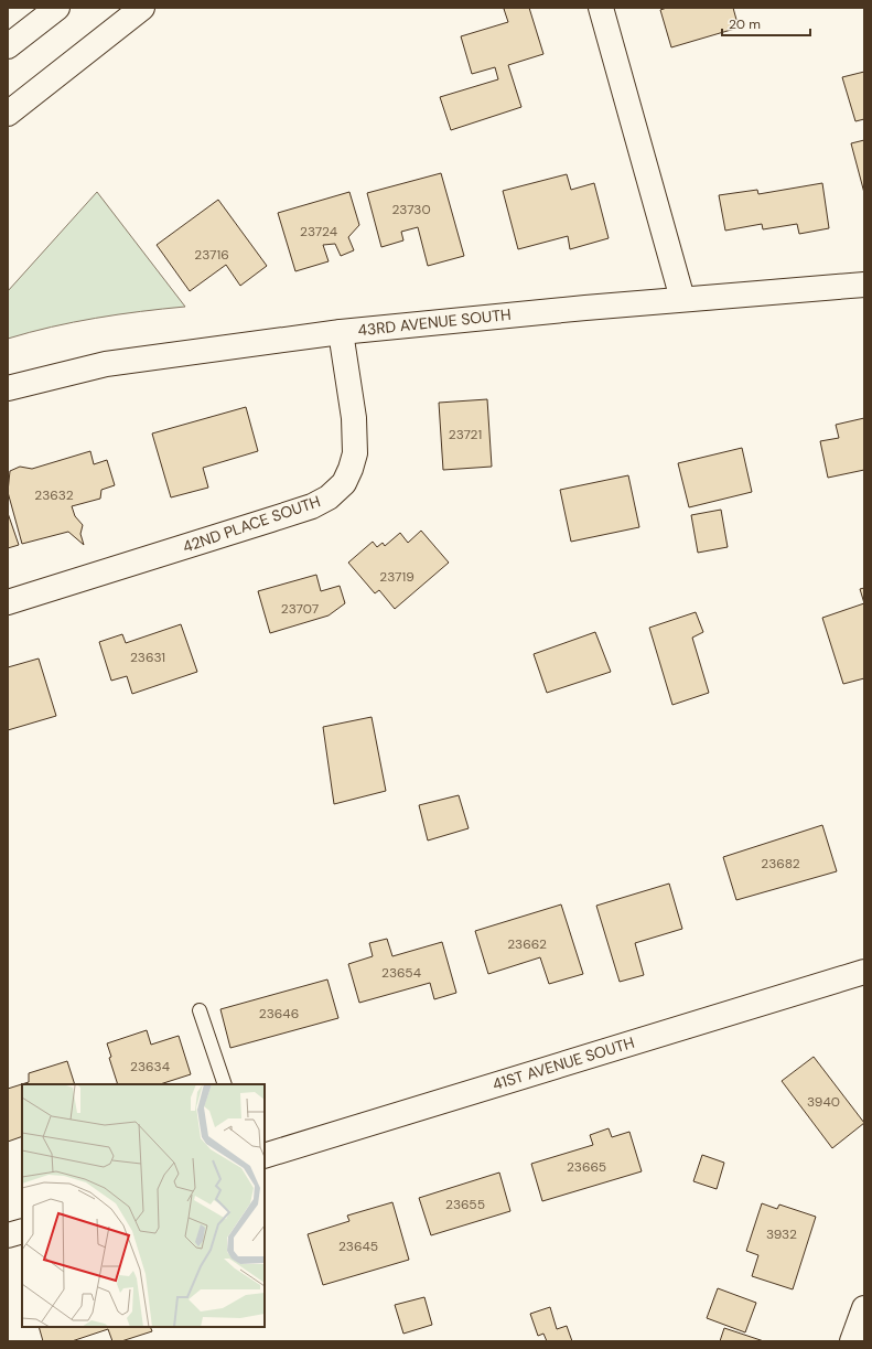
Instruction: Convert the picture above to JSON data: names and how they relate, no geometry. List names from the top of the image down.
{
  "streets": {
    "main road": ["43RD AVENUE SOUTH", "42ND PLACE SOUTH", "41ST AVENUE SOUTH"]
  },
  "crossings": [
    ["43RD AVENUE SOUTH", "42ND PLACE SOUTH"]
  ],
  "house_numbers": [
    "23730",
    "23724",
    "23716",
    "23721",
    "23632",
    "23719",
    "23707",
    "23631",
    "23682",
    "23662",
    "23654",
    "23646",
    "23634",
    "3940",
    "23665",
    "23655",
    "3932",
    "23645"
  ],
  "scale_bar": "20 m"
}
